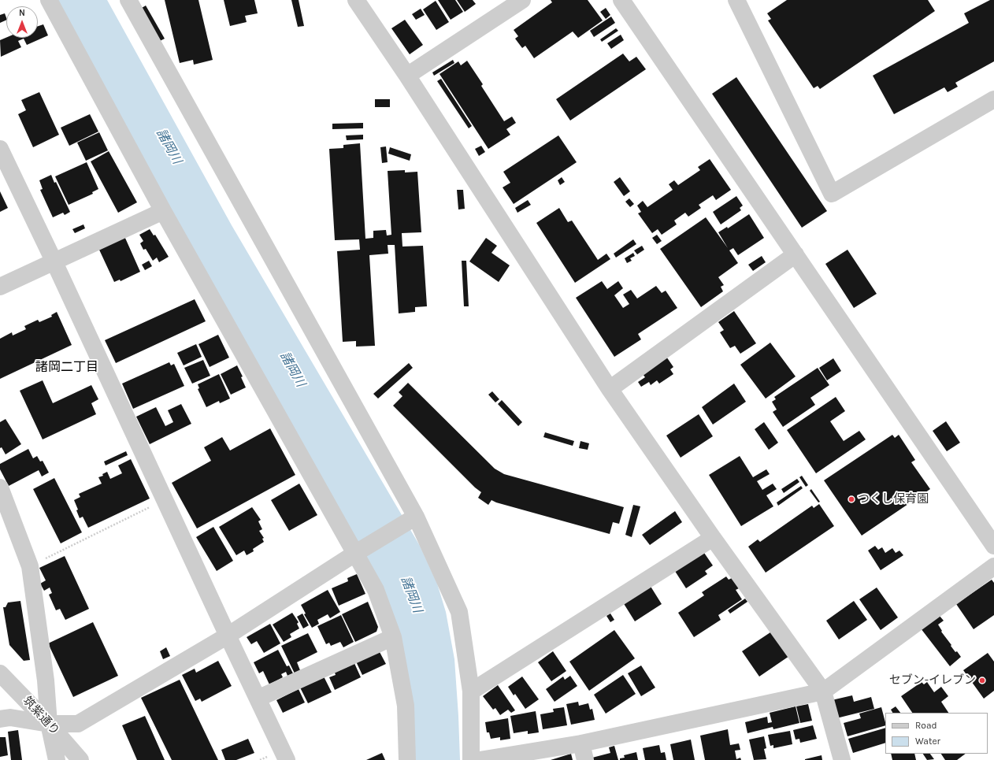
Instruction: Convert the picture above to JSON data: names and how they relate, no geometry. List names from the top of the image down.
{
  "streets": {
    "street": ["筑紫通り"]
  },
  "districts": ["諸岡二丁目"],
  "water": ["諸岡川"],
  "places": ["つくし保育園", "セブン-イレブン"],
  "legend": ["Road", "Water"],
  "north": "top"
}
